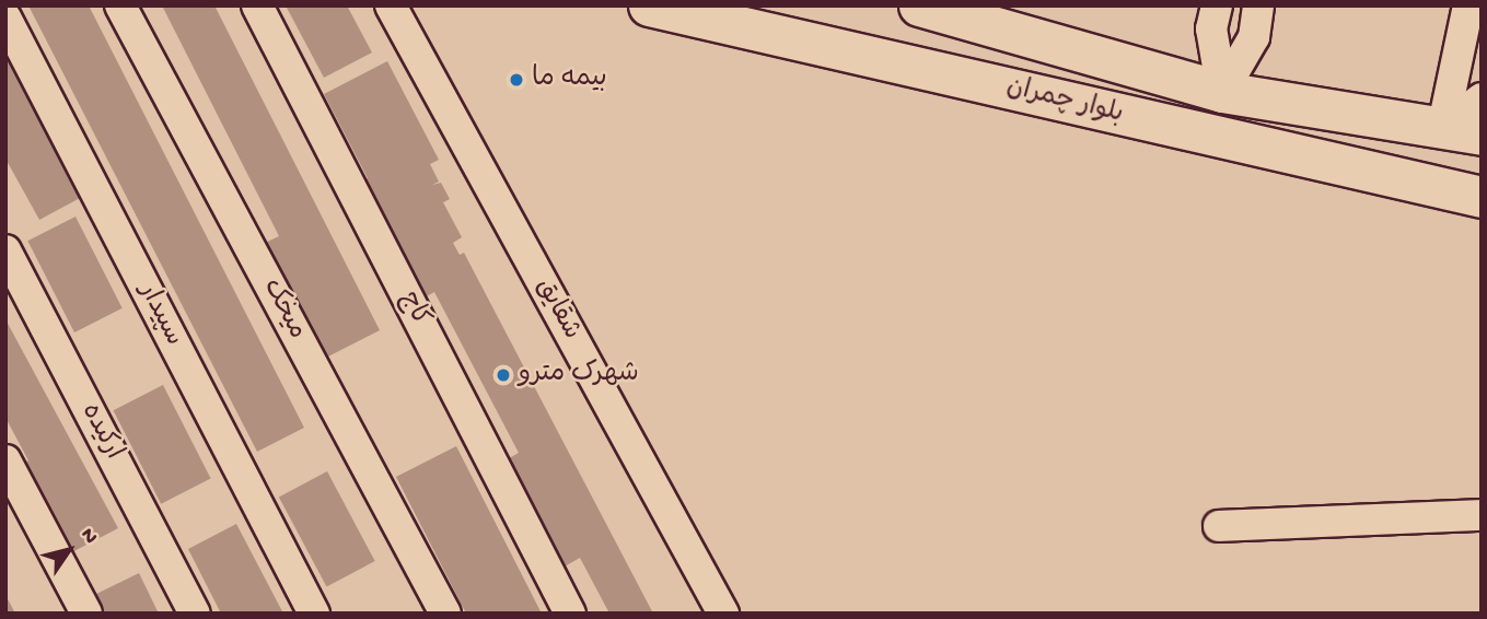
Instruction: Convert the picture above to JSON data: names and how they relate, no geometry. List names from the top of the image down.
{
  "streets": {
    "main road": ["بلوار چمران"],
    "street": [
      "میخک",
      "کاج",
      "شقایق",
      "سپیدار",
      "ارکیده"
    ]
  },
  "places": ["بیمه ما", "شهرک مترو"],
  "north": "top right"
}
